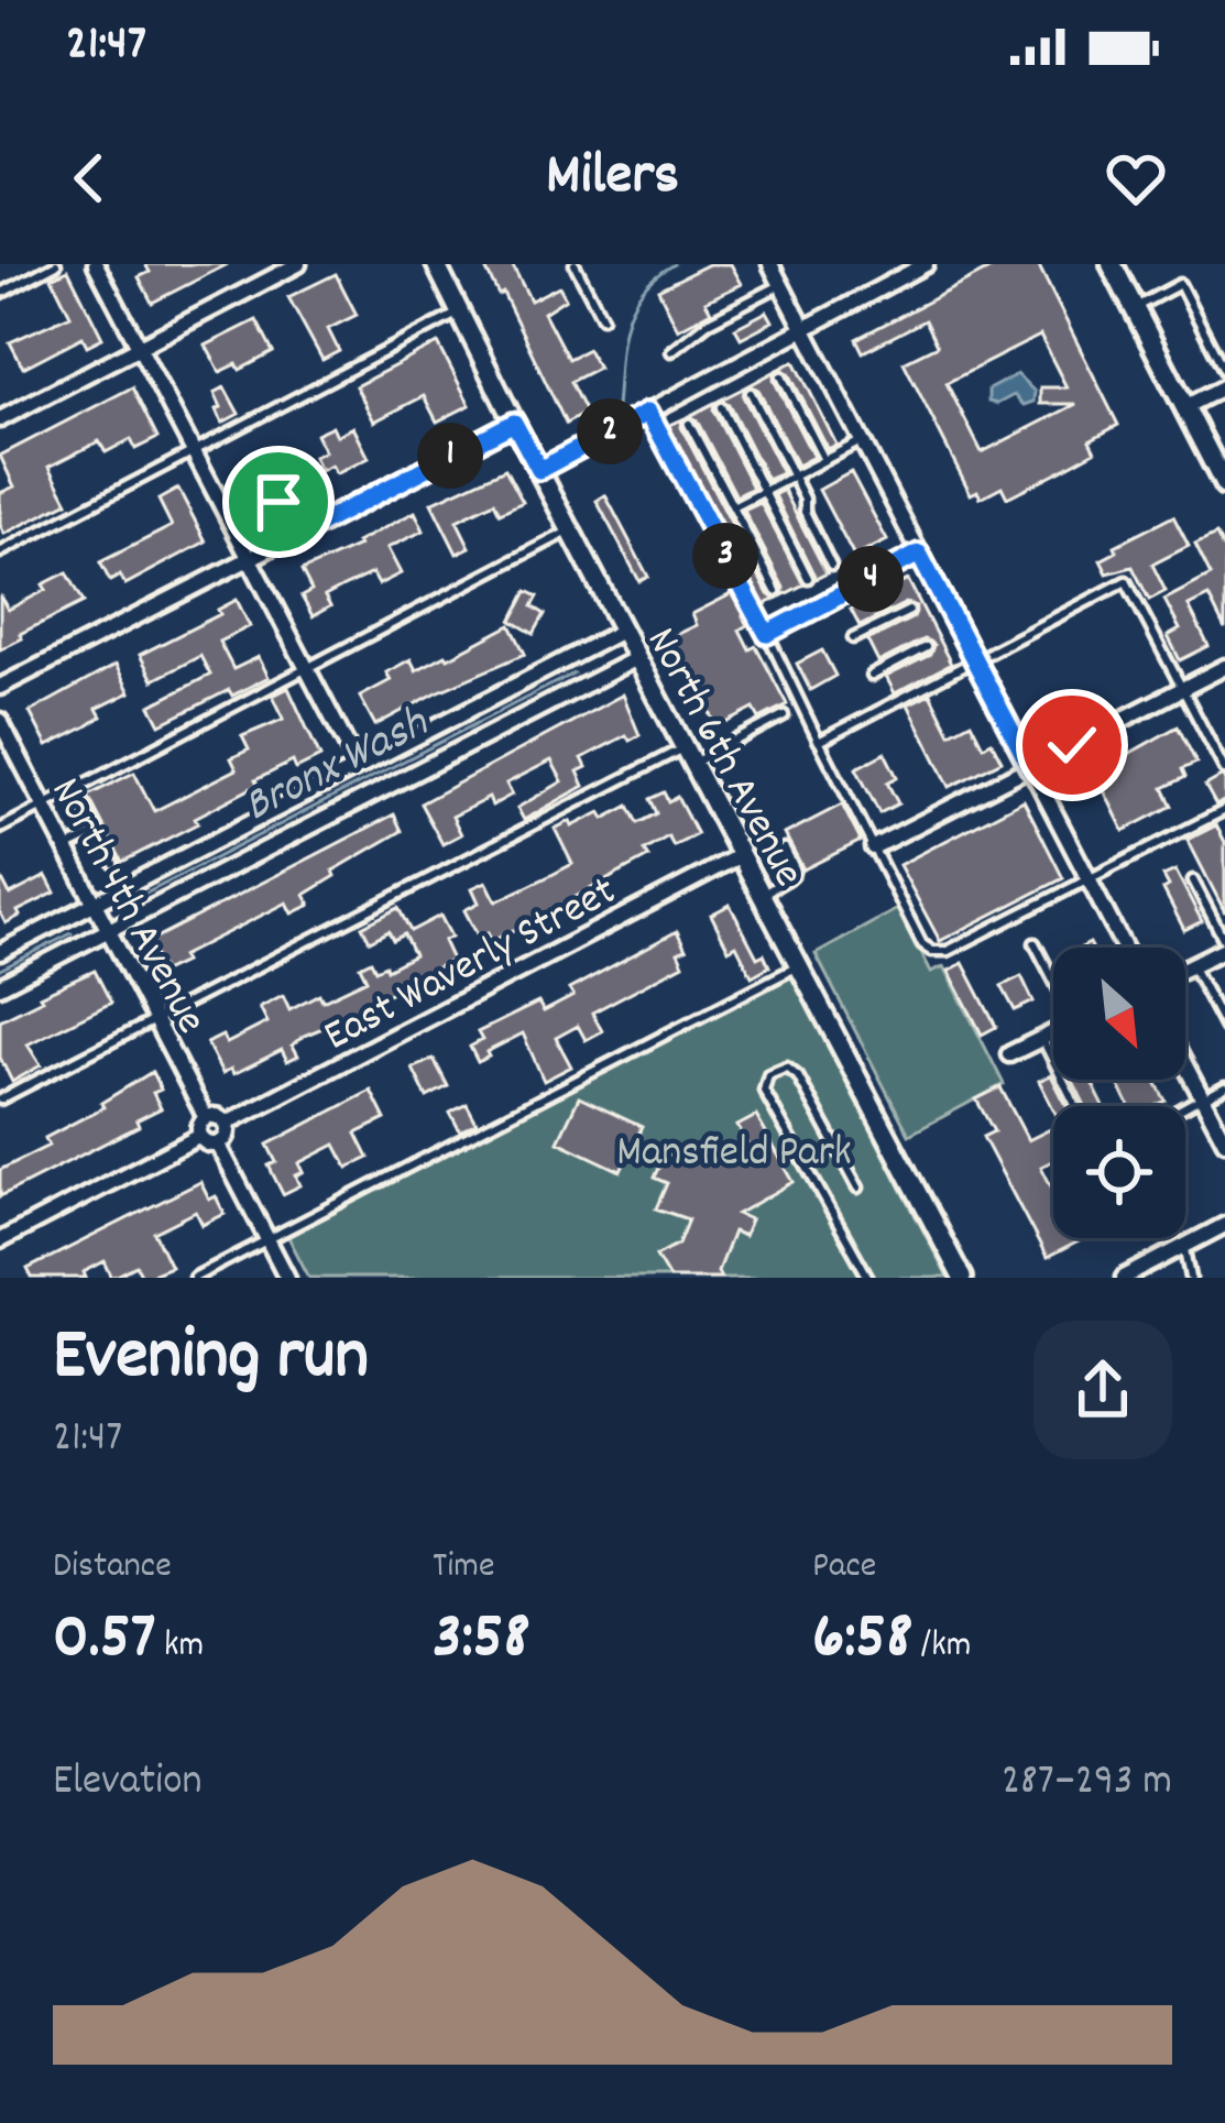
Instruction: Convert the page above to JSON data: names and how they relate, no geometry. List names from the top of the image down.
{
  "streets": {
    "street": ["North 6th Avenue", "North 4th Avenue", "East Waverly Street"]
  },
  "crossings": [
    ["North 6th Avenue", "East Waverly Street"],
    ["North 4th Avenue", "East Waverly Street"]
  ],
  "water": ["Bronx Wash"],
  "parks": ["Mansfield Park"],
  "north": "bottom right",
  "page": {
    "status": "21:47",
    "header": "Milers",
    "pins": [
      "2",
      "1",
      "3",
      "4"
    ],
    "heading": ["Evening run", "21:47"],
    "stats": [
      ["Distance", "0.57 km"],
      ["Time", "3:58"],
      ["Pace", "6:58 /km"]
    ],
    "chart": ["Elevation", "287–293 m"]
  }
}
